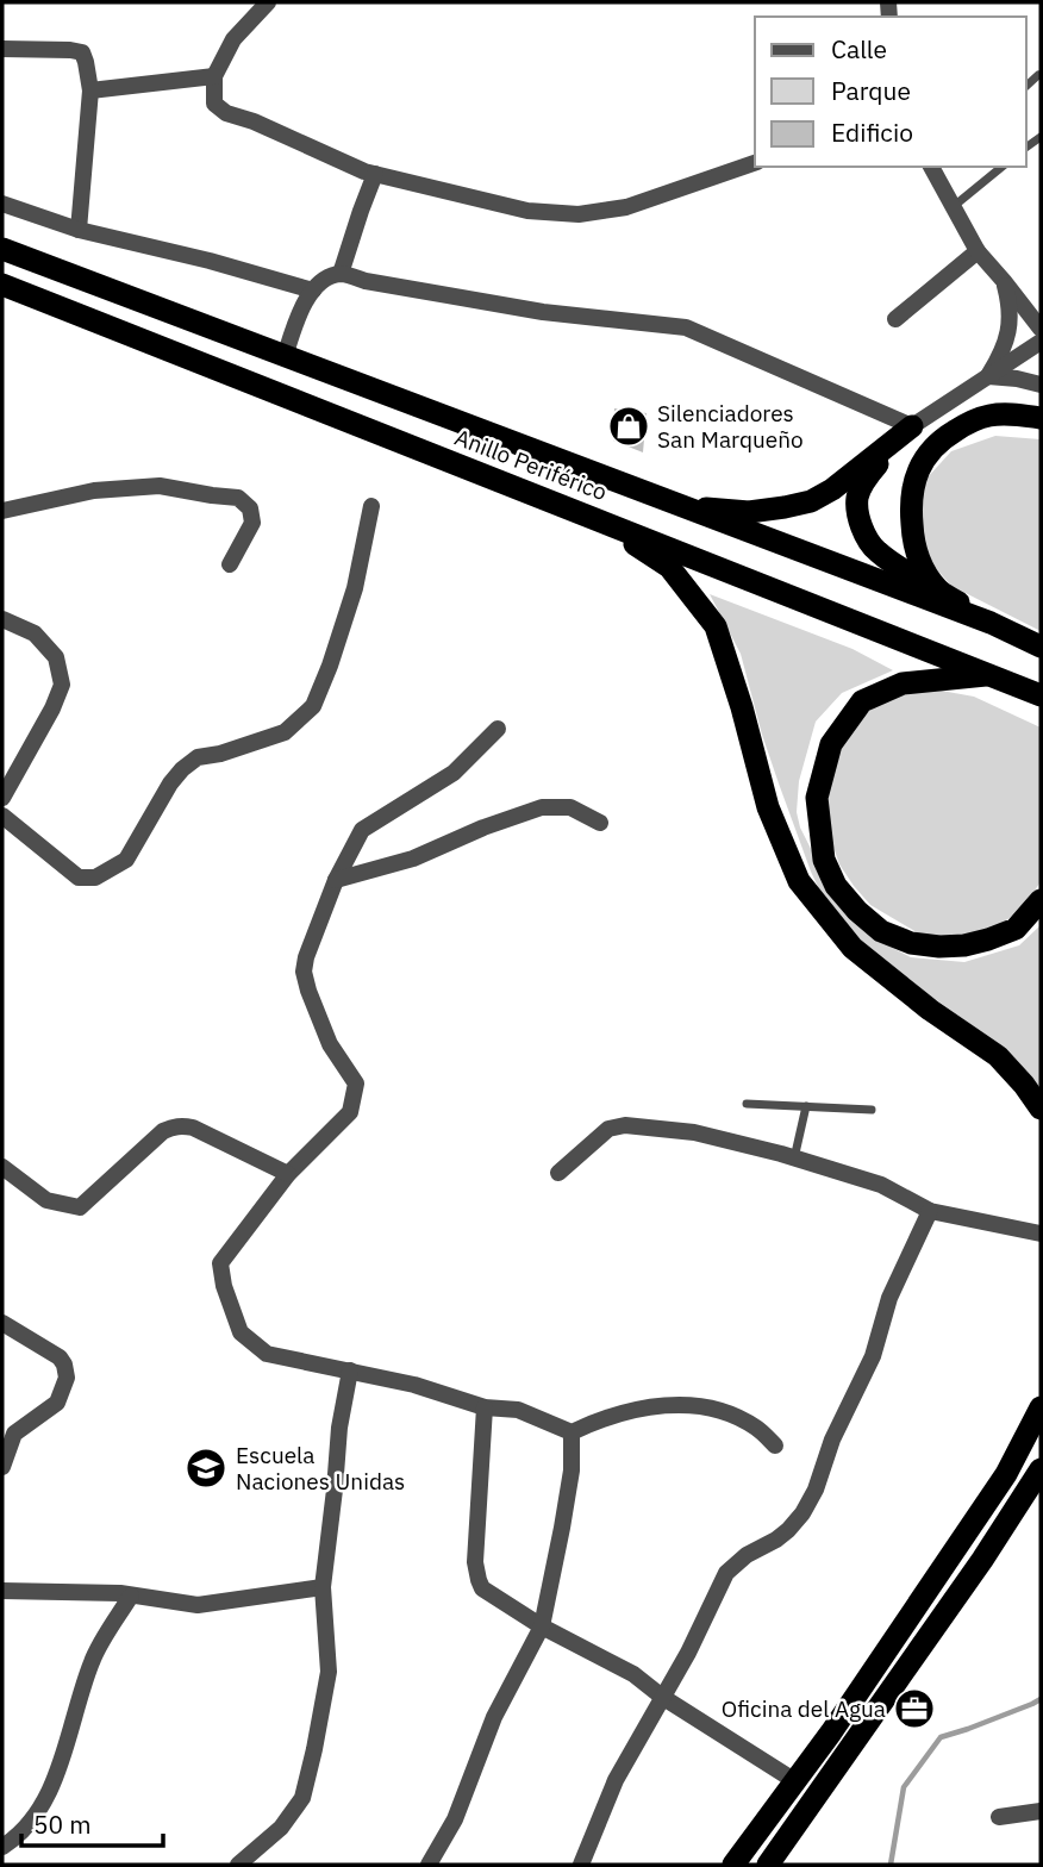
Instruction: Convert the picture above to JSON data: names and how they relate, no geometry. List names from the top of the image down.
{
  "streets": {
    "highway": ["Anillo Periférico"]
  },
  "places": {
    "shop": ["Silenciadores San Marqueño"],
    "school or university": ["Escuela Naciones Unidas"],
    "office": ["Oficina del Agua"]
  },
  "legend": ["Calle", "Parque", "Edificio"],
  "scale_bar": "50 m"
}
